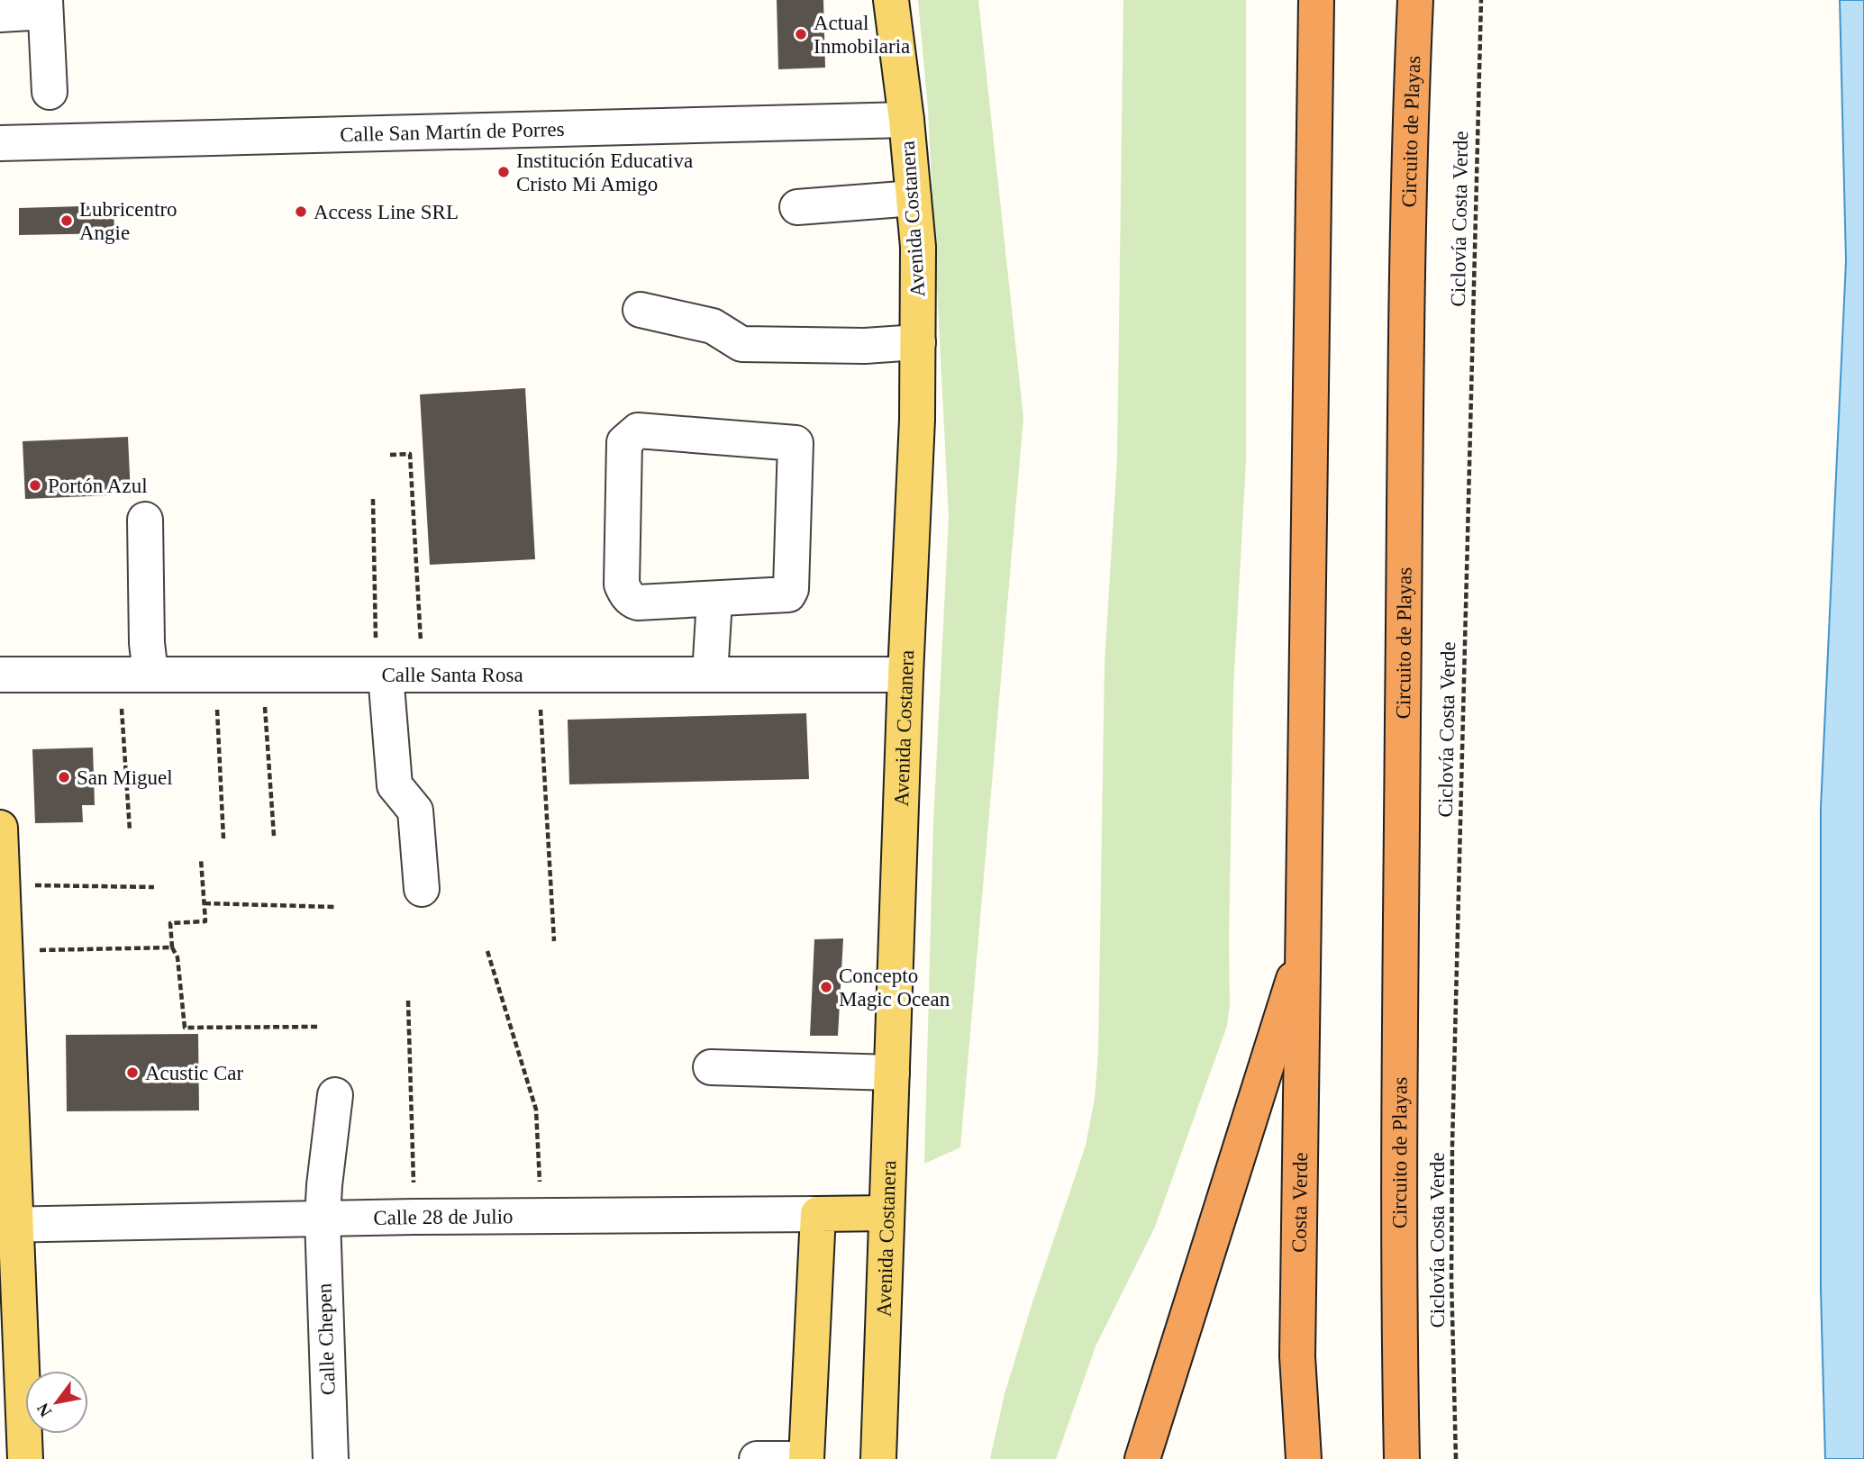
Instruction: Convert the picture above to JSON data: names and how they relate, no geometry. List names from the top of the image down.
{
  "streets": {
    "highway": ["Circuito de Playas", "Costa Verde"],
    "main road": ["Avenida Costanera", "Calle 28 de Julio"],
    "street": ["Calle San Martín de Porres", "Calle Santa Rosa", "Calle Chepen"],
    "path": ["Ciclovía Costa Verde"]
  },
  "crossings": [
    ["Calle San Martín de Porres", "Avenida Costanera"],
    ["Avenida Costanera", "Calle Santa Rosa"],
    ["Avenida Costanera", "Calle 28 de Julio"],
    ["Calle 28 de Julio", "Calle Chepen"]
  ],
  "places": [
    "Actual Inmobilaria",
    "Institución Educativa Cristo Mi Amigo",
    "Access Line SRL",
    "Lubricentro Angie",
    "Portón Azul",
    "San Miguel",
    "Concepto Magic Ocean",
    "Acustic Car"
  ],
  "north": "bottom left"
}
